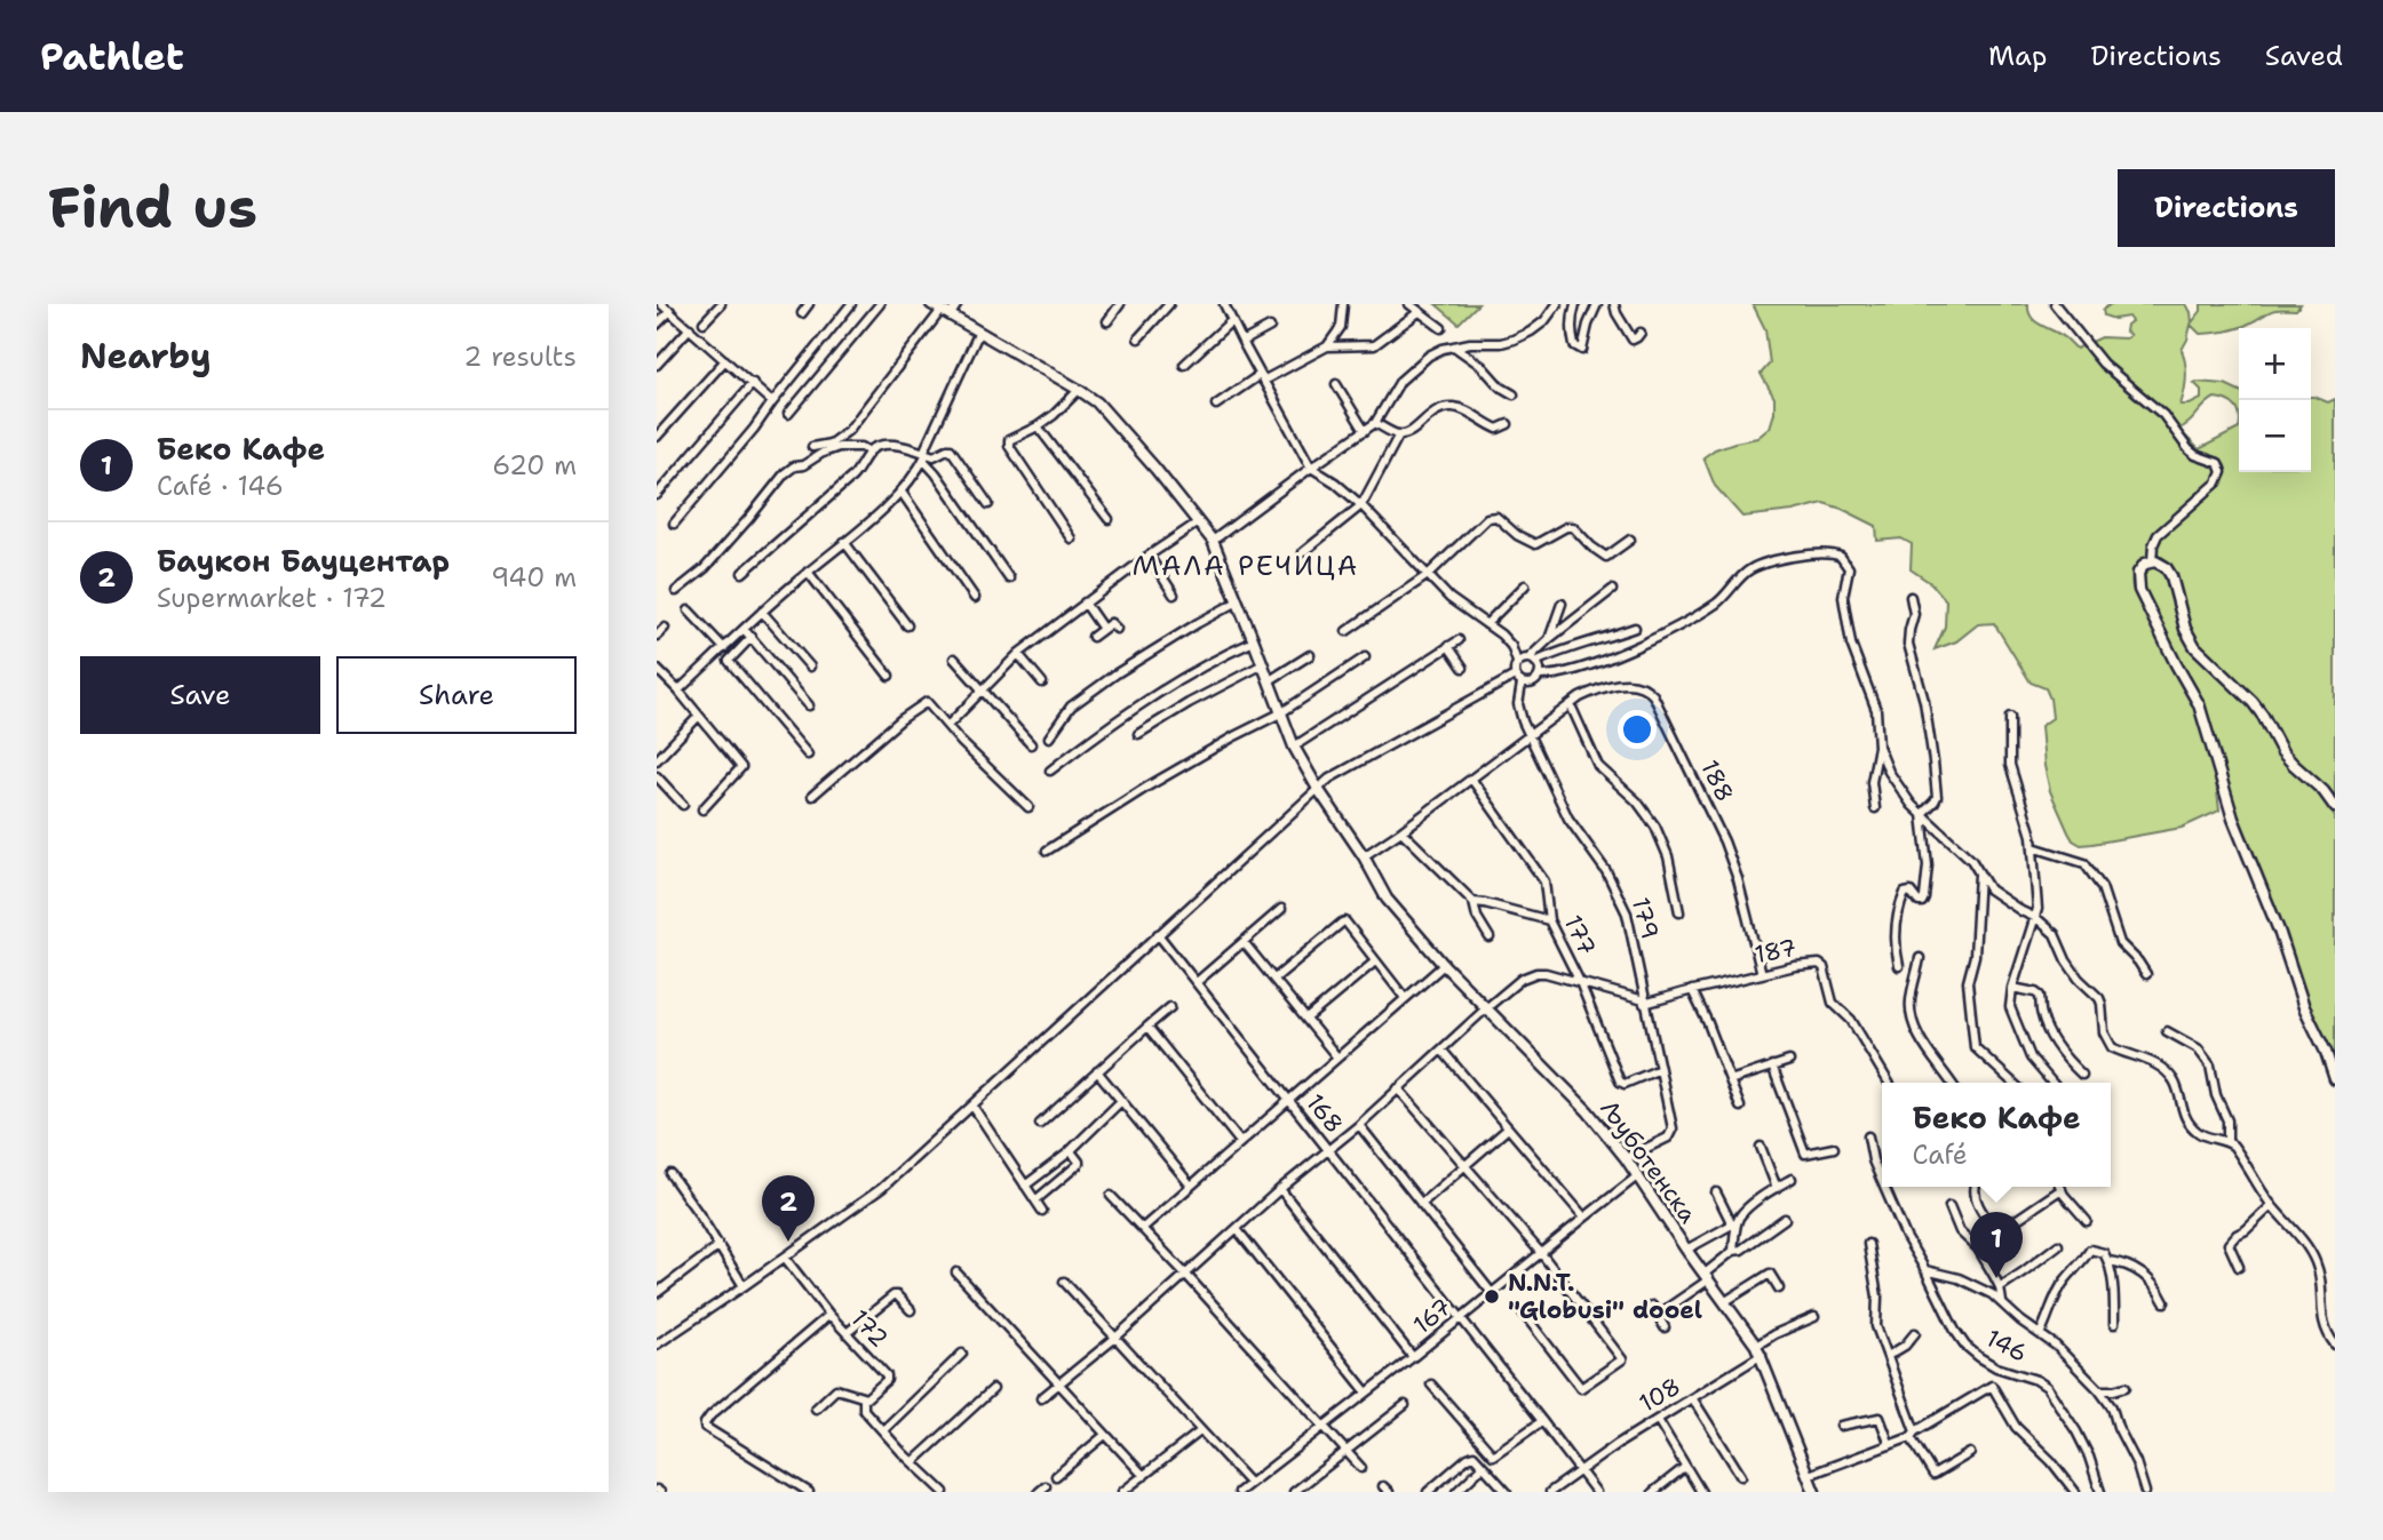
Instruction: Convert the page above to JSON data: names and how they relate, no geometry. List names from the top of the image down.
{
  "streets": {
    "main road": ["Љуботенска"],
    "street": [
      "188",
      "179",
      "177",
      "187",
      "168",
      "167",
      "172",
      "146",
      "108"
    ]
  },
  "crossings": [
    ["188", "179"],
    ["188", "177"],
    ["188", "187"],
    ["188", "Љуботенска"],
    ["179", "177"],
    ["179", "187"],
    ["179", "Љуботенска"],
    ["168", "167"],
    ["Љуботенска", "167"],
    ["Љуботенска", "146"],
    ["Љуботенска", "108"]
  ],
  "districts": ["МАЛА РЕЧИЦА"],
  "places": ["N.N.T. \"Globusi\" dooel"],
  "page": {
    "header": "Pathlet",
    "nav": ["Map", "Directions", "Saved"],
    "buttons": [
      "Directions",
      ["Save", "Share"]
    ],
    "title": "Find us",
    "heading": ["Nearby", "2 results"],
    "map_buttons": ["+", "−"],
    "list": [
      {
        "mark": "1",
        "name": "Беко Кафе",
        "note": "Café · 146",
        "value": "620 m"
      },
      {
        "mark": "2",
        "name": "Баукон Бауцентар",
        "note": "Supermarket · 172",
        "value": "940 m"
      }
    ],
    "popup": ["Беко Кафе", "Café"],
    "pins": ["2", "1"]
  }
}
